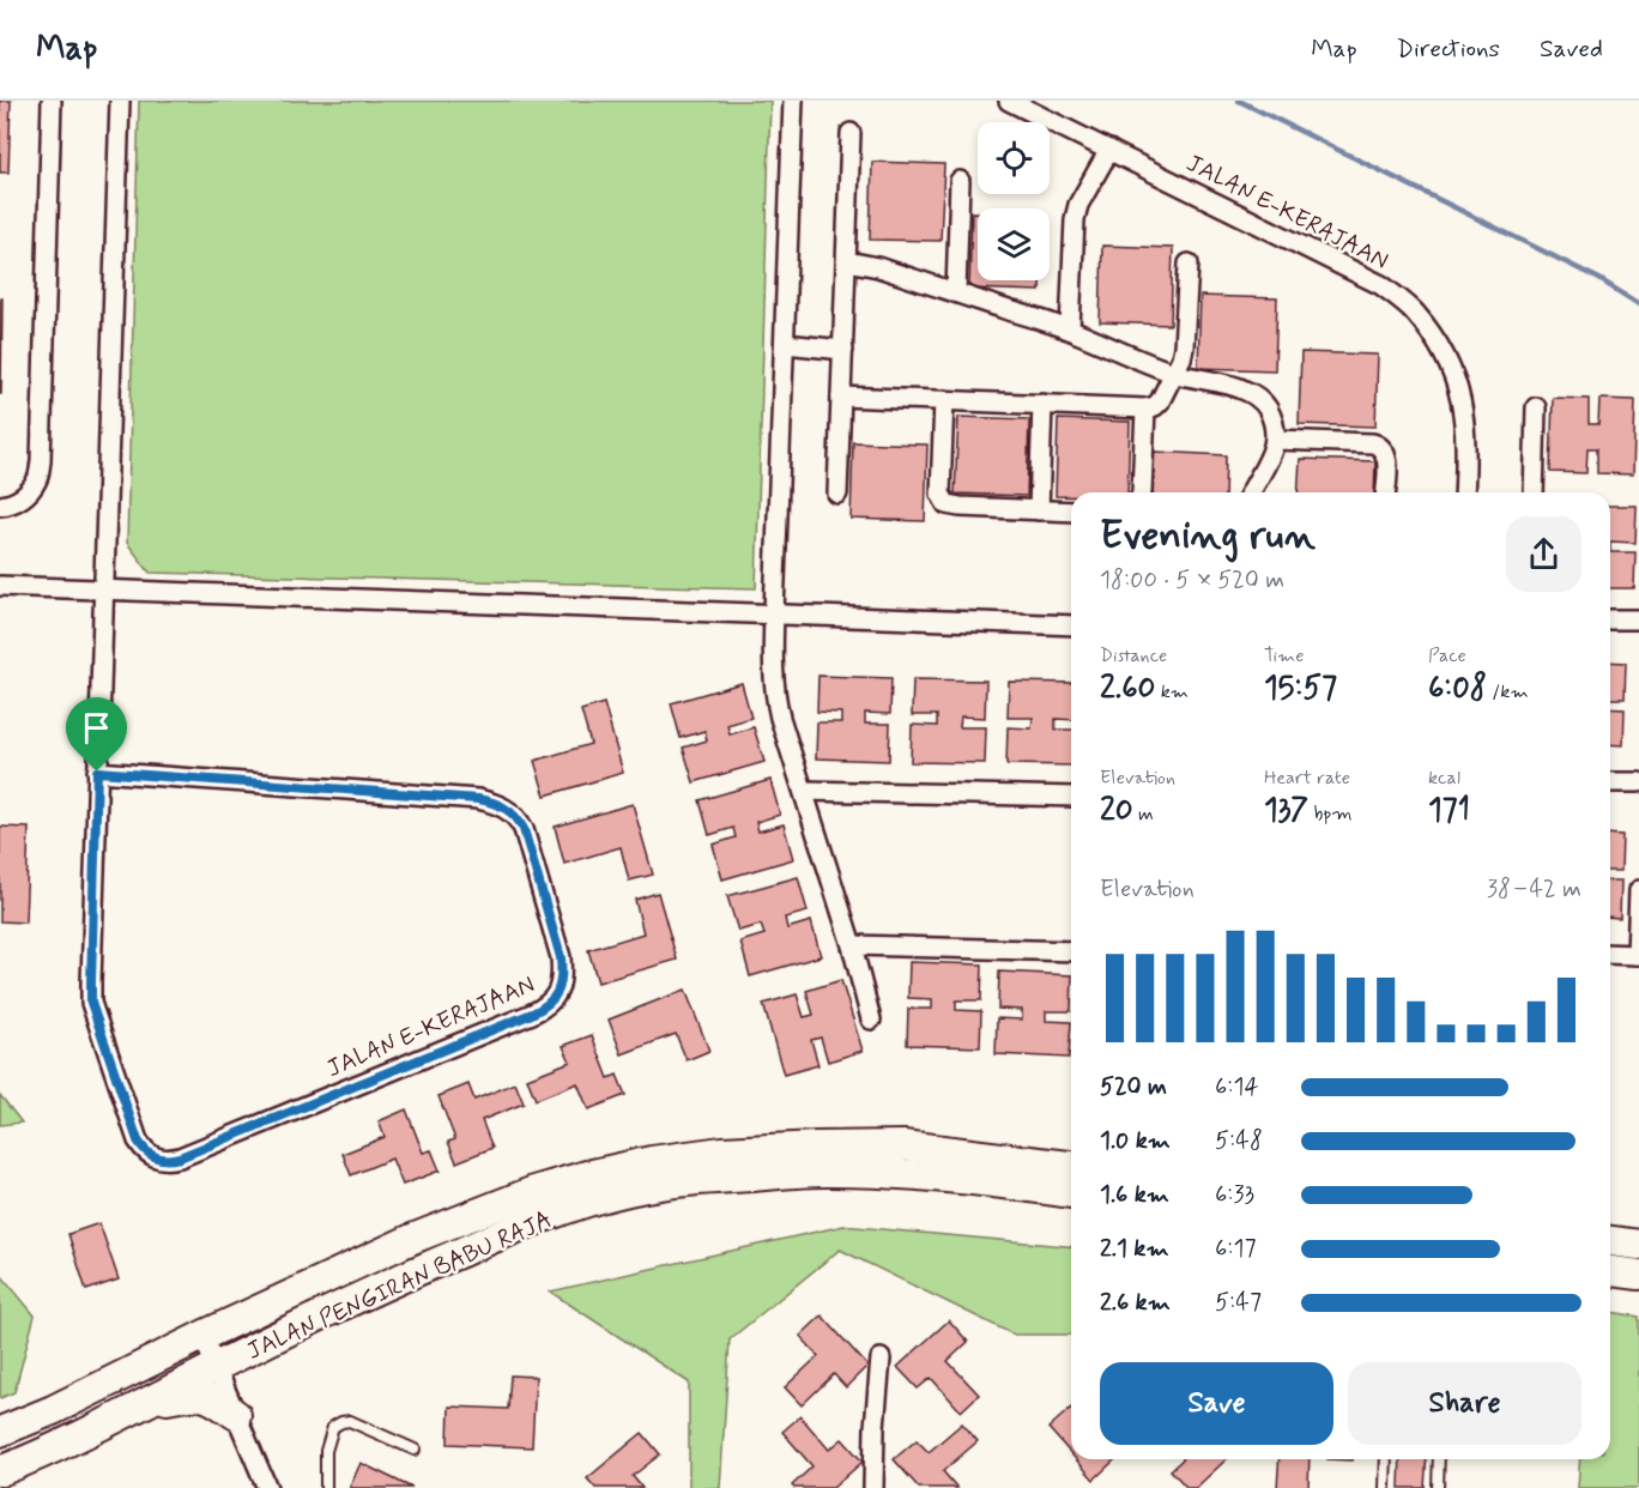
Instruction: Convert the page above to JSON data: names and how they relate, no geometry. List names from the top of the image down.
{
  "streets": {
    "main road": ["JALAN PENGIRAN BABU RAJA"],
    "street": ["JALAN E-KERAJAAN"]
  },
  "page": {
    "header": "Map",
    "nav": ["Map", "Directions", "Saved"],
    "heading": ["Evening run", "18:00 · 5 × 520 m"],
    "stats": [
      ["Distance", "2.60 km"],
      ["Time", "15:57"],
      ["Pace", "6:08 /km"],
      ["Elevation", "20 m"],
      ["Heart rate", "137 bpm"],
      ["kcal", "171"]
    ],
    "chart": ["Elevation", "38–42 m"],
    "list": [
      {
        "name": "520 m",
        "note": "6:14"
      },
      {
        "name": "1.0 km",
        "note": "5:48"
      },
      {
        "name": "1.6 km",
        "note": "6:33"
      },
      {
        "name": "2.1 km",
        "note": "6:17"
      },
      {
        "name": "2.6 km",
        "note": "5:47"
      }
    ],
    "buttons": ["Save", "Share"]
  }
}
